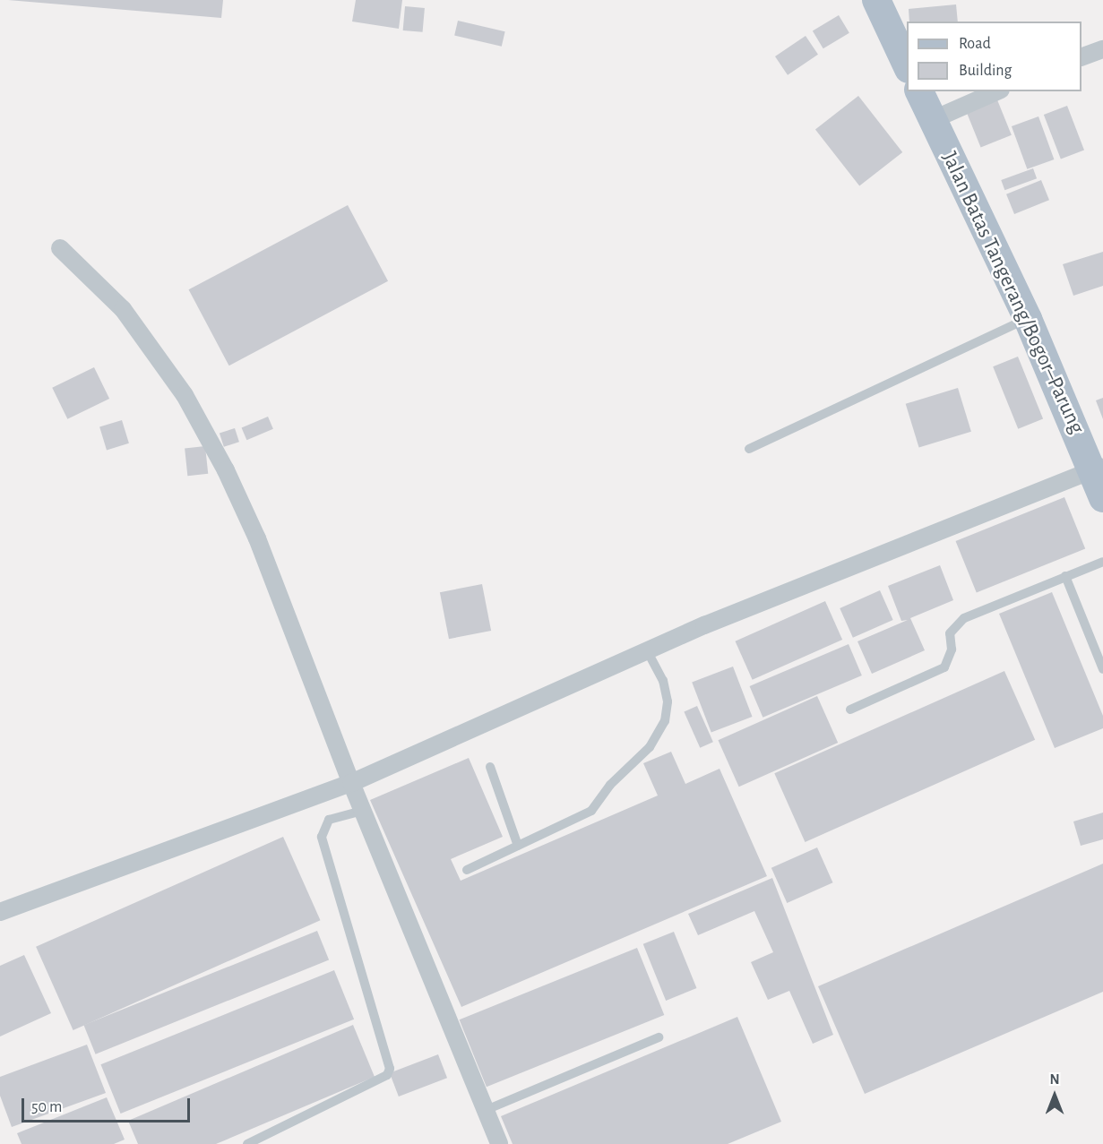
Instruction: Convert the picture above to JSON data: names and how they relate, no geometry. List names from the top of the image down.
{
  "streets": {
    "main road": ["Jalan Batas Tangerang/Bogor–Parung"]
  },
  "legend": ["Road", "Building"],
  "scale_bar": "50 m",
  "north": "top"
}
